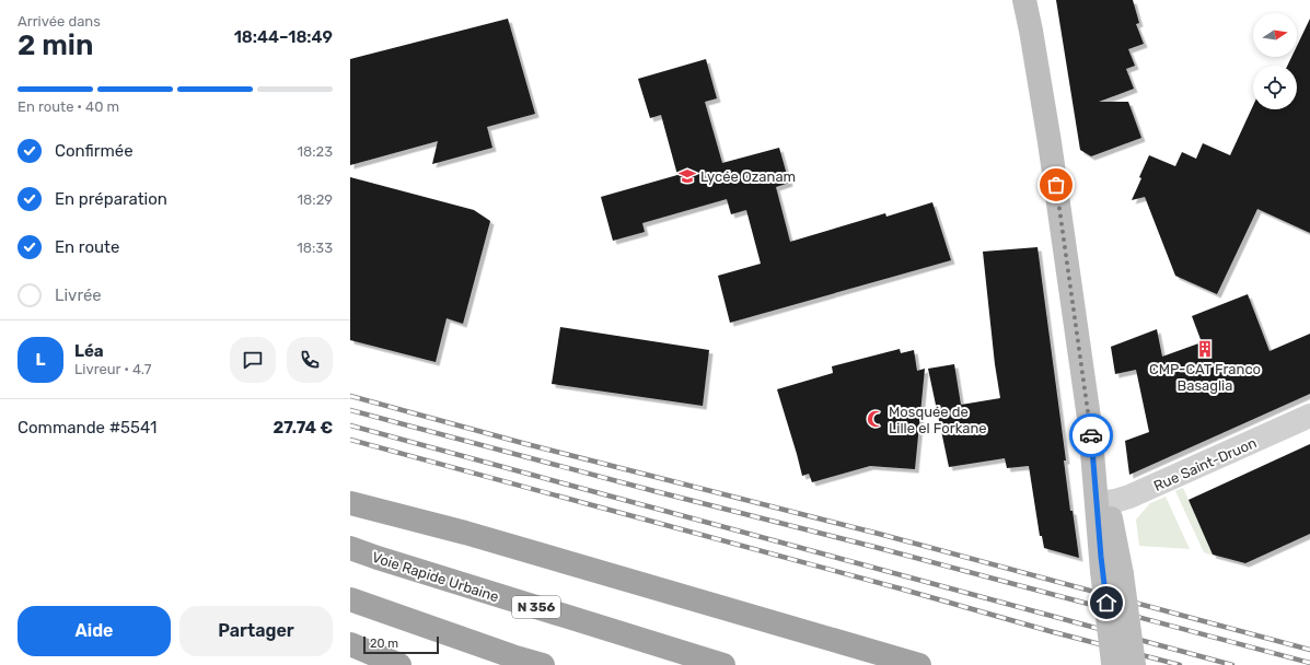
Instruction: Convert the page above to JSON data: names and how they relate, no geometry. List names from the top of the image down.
{
  "streets": {
    "highway": ["Voie Rapide Urbaine", "N 356"],
    "street": ["Rue Saint-Druon"]
  },
  "places": {
    "school or university": ["Lycée Ozanam"],
    "building": ["CMP-CAT Franco Basaglia"],
    "mosque": ["Mosquée de Lille el Forkane"]
  },
  "scale_bar": "20 m",
  "north": "right",
  "page": {
    "heading": ["2 min", "Arrivée dans", "18:44–18:49"],
    "panel": [
      "Léa",
      "Livreur · 4.7",
      "Commande #5541",
      "27.74 €"
    ],
    "bar": "En route · 40 m",
    "list": [
      ["Confirmée", "18:23"],
      ["En préparation", "18:29"],
      ["En route", "18:33"],
      "Livrée"
    ],
    "round": "L",
    "buttons": ["Aide", "Partager"],
    "scale": "20 m"
  }
}
